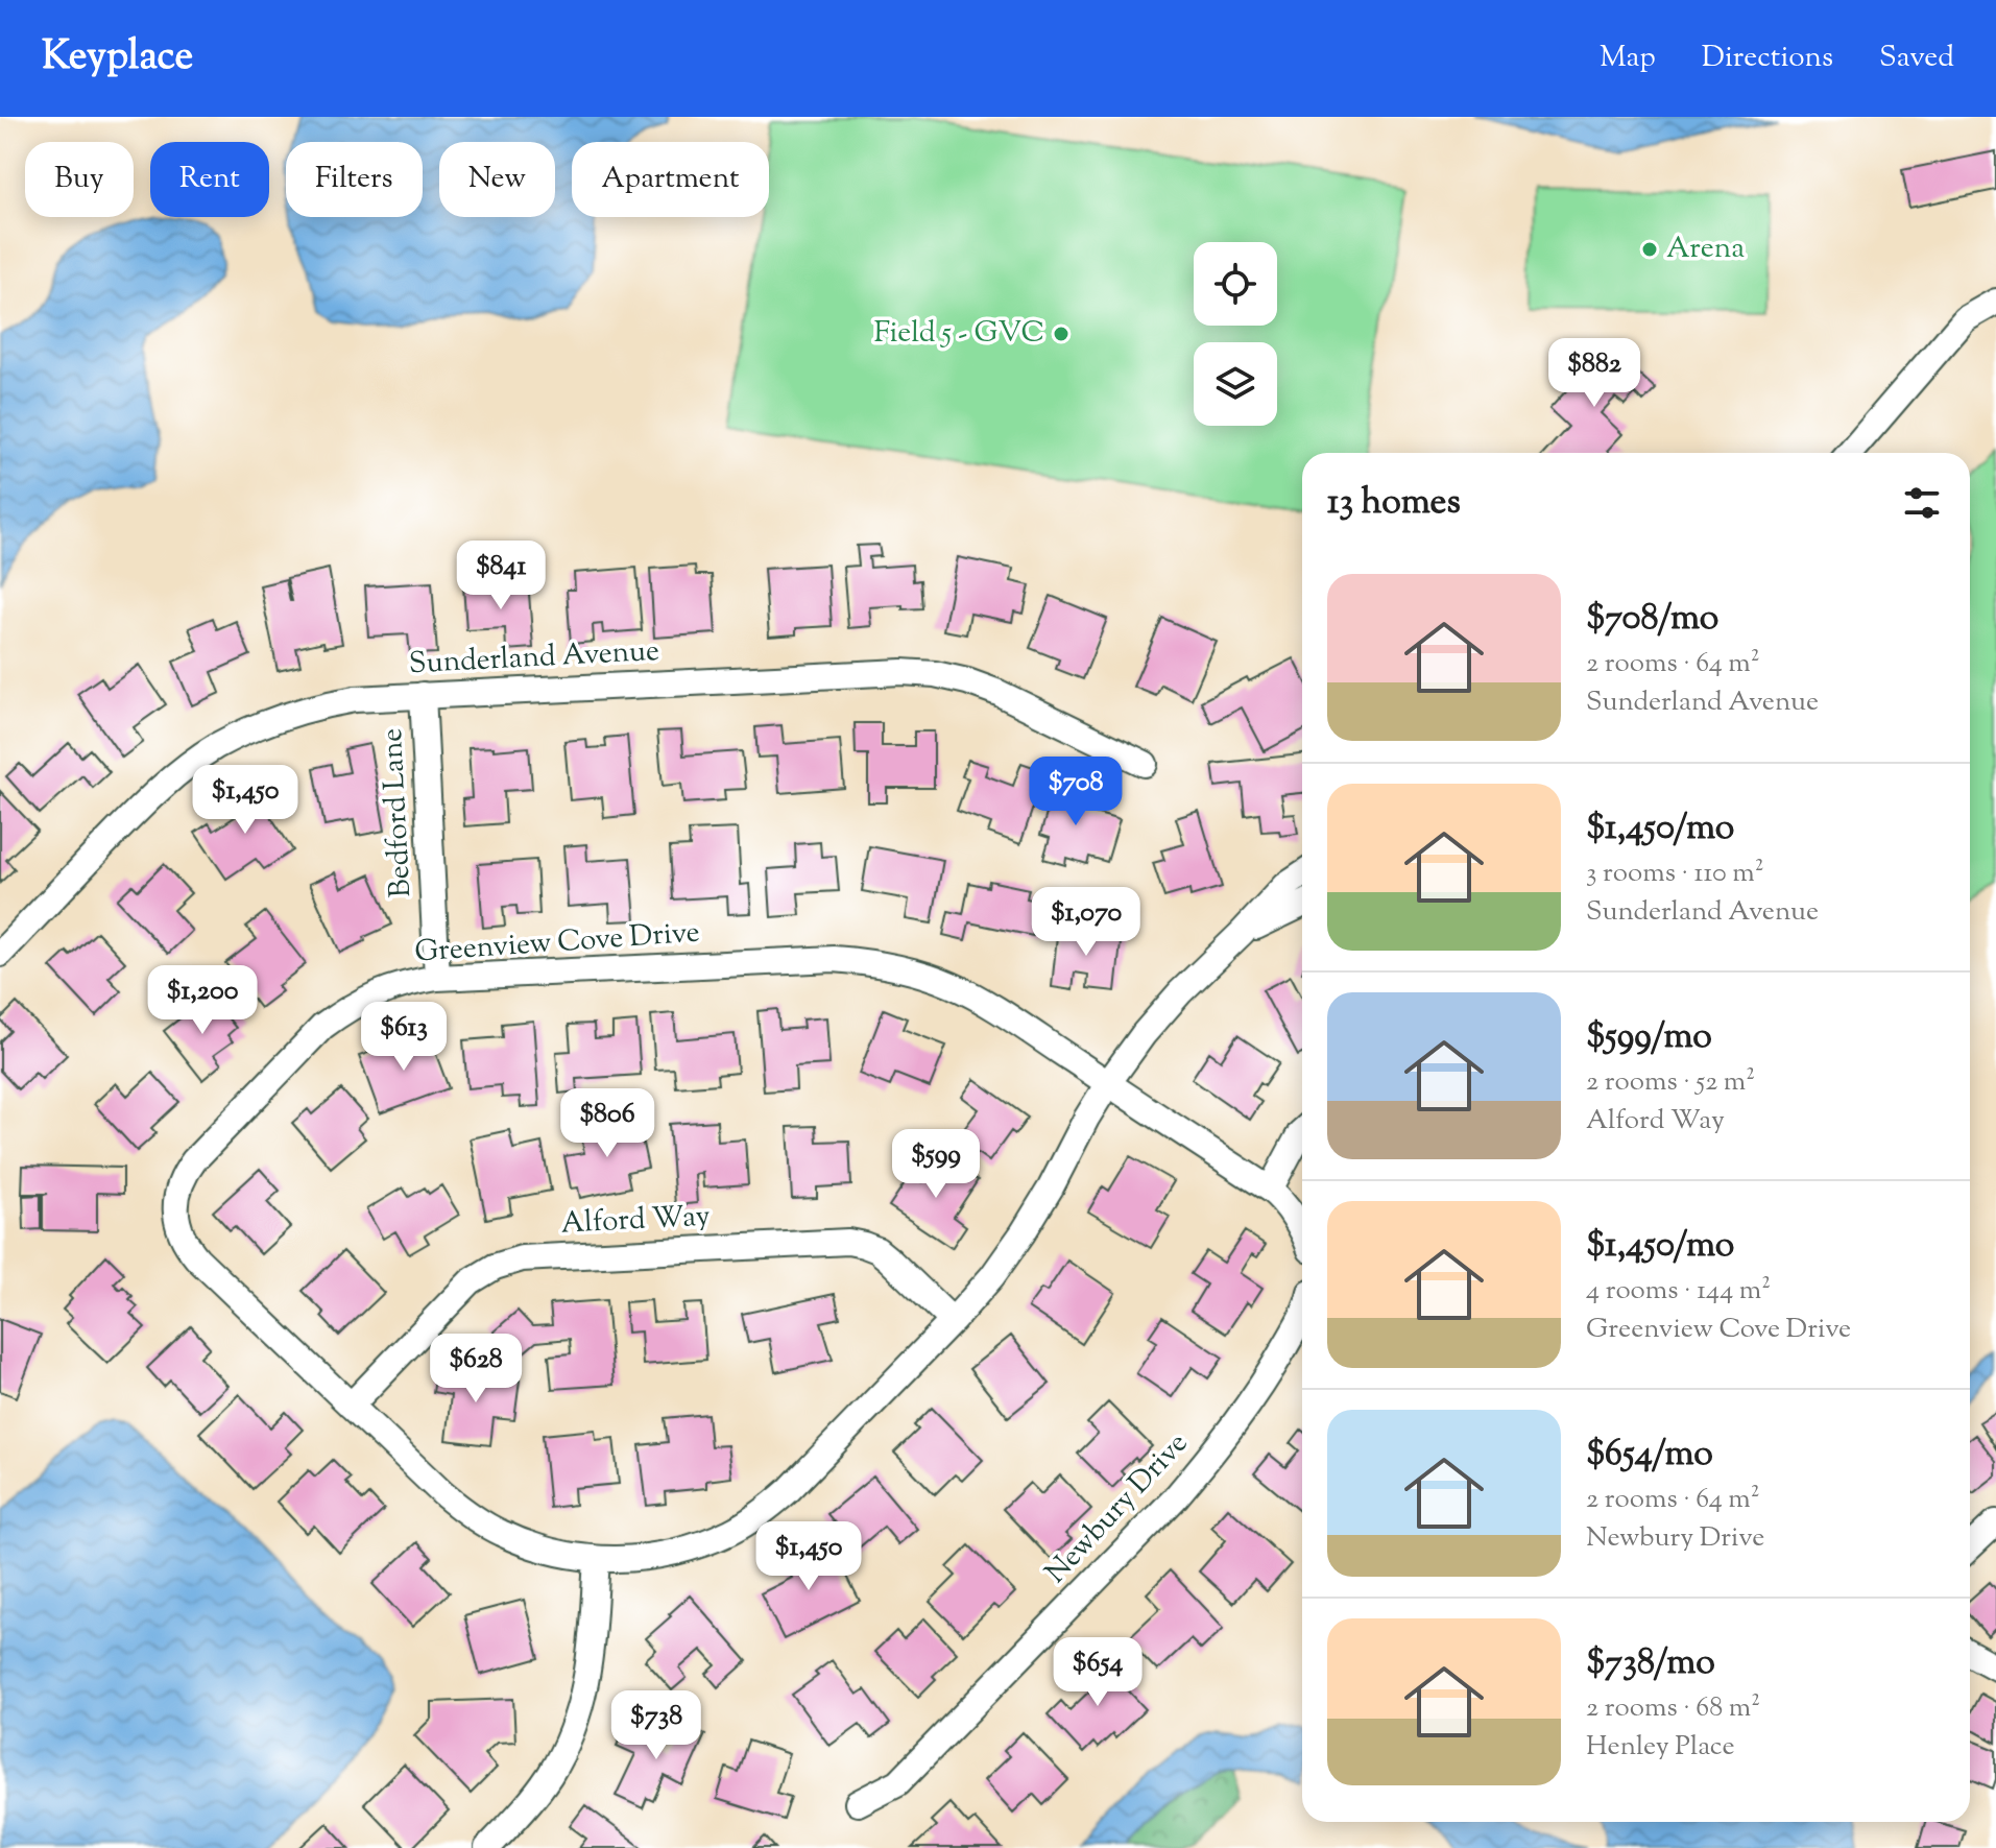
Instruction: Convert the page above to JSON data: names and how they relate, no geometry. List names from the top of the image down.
{
  "streets": {
    "street": [
      "Sunderland Avenue",
      "Bedford Lane",
      "Greenview Cove Drive",
      "Alford Way",
      "Newbury Drive"
    ]
  },
  "crossings": [
    ["Sunderland Avenue", "Bedford Lane"],
    ["Bedford Lane", "Greenview Cove Drive"],
    ["Greenview Cove Drive", "Alford Way"]
  ],
  "places": ["Arena", "Field 5 - GVC"],
  "page": {
    "header": "Keyplace",
    "nav": ["Map", "Directions", "Saved"],
    "chip": [
      "Buy",
      "Rent",
      "Filters",
      "New",
      "Apartment"
    ],
    "price": [
      "$882",
      "$841",
      "$708",
      "$1,450",
      "$1,070",
      "$1,200",
      "$613",
      "$806",
      "$599",
      "$628",
      "$1,450",
      "$654",
      "$738"
    ],
    "heading": "13 homes",
    "list": [
      {
        "name": "$708/mo",
        "note": "2 rooms · 64 m² · Sunderland Avenue"
      },
      {
        "name": "$1,450/mo",
        "note": "3 rooms · 110 m² · Sunderland Avenue"
      },
      {
        "name": "$599/mo",
        "note": "2 rooms · 52 m² · Alford Way"
      },
      {
        "name": "$1,450/mo",
        "note": "4 rooms · 144 m² · Greenview Cove Drive"
      },
      {
        "name": "$654/mo",
        "note": "2 rooms · 64 m² · Newbury Drive"
      },
      {
        "name": "$738/mo",
        "note": "2 rooms · 68 m² · Henley Place"
      }
    ]
  }
}
